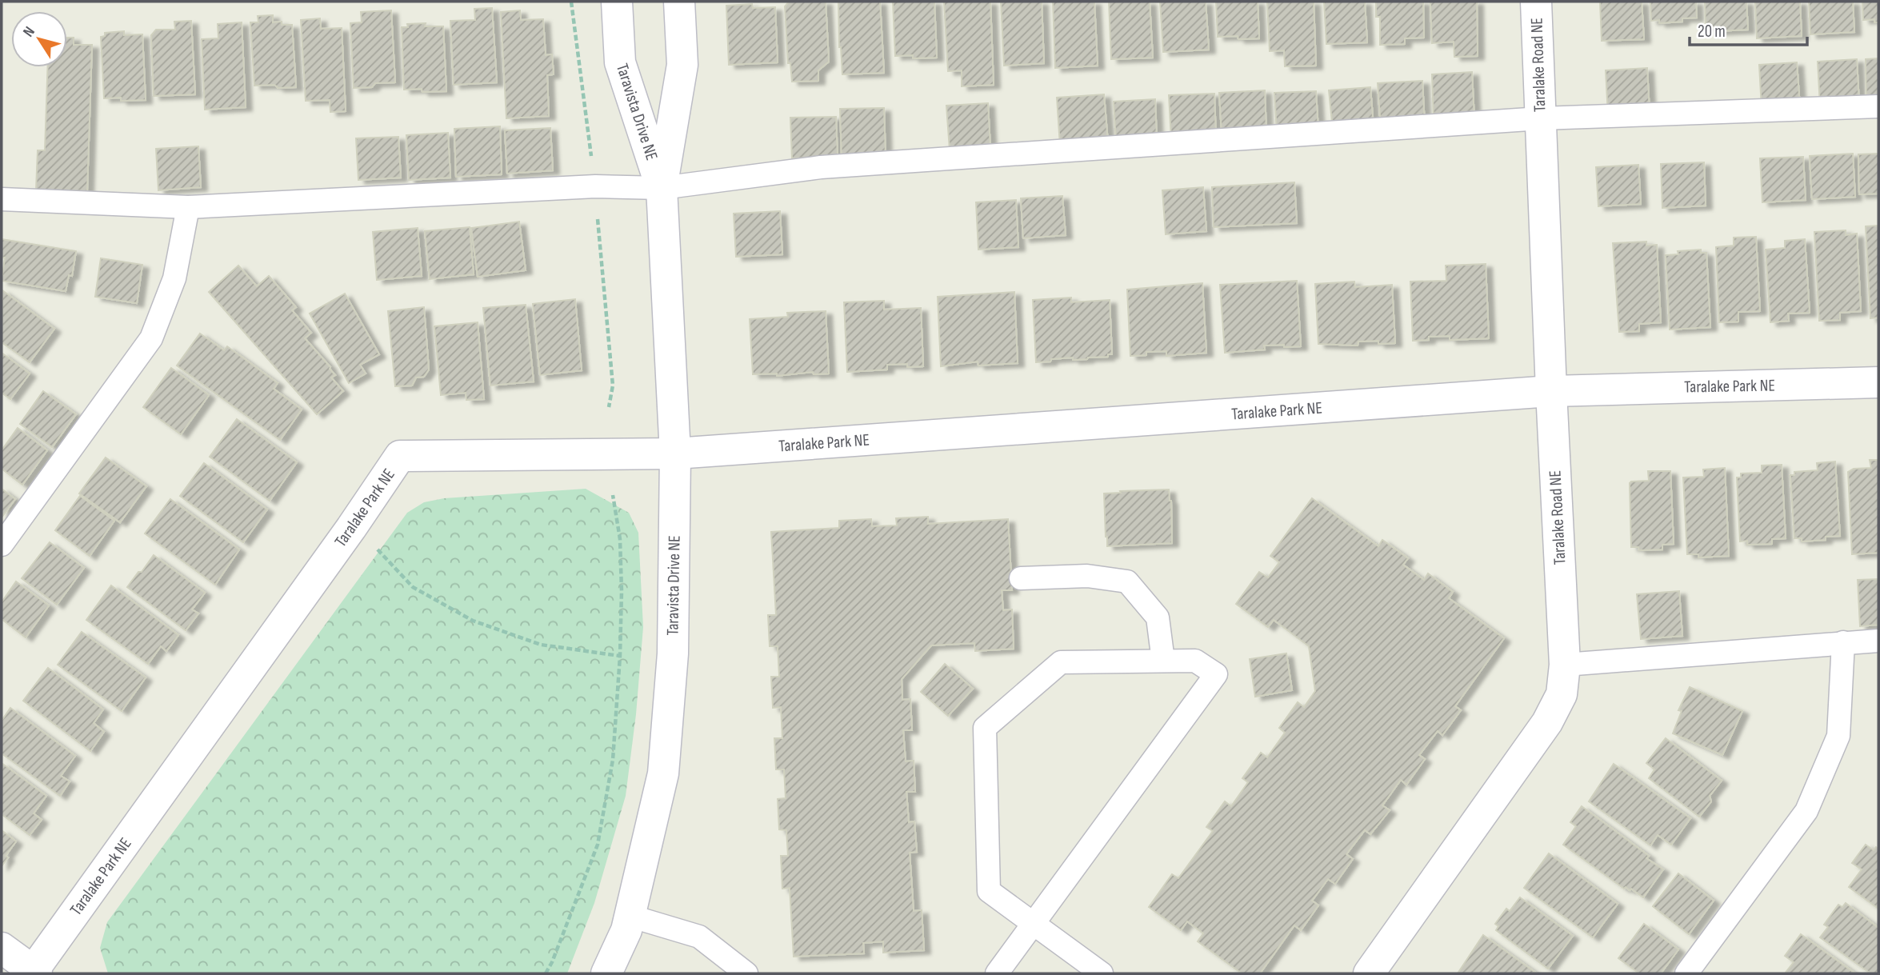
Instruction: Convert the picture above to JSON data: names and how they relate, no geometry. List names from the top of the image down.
{
  "streets": {
    "street": ["Taralake Road NE", "Taravista Drive NE", "Taralake Park NE"]
  },
  "crossings": [
    ["Taralake Road NE", "Taralake Park NE"],
    ["Taravista Drive NE", "Taralake Park NE"]
  ],
  "scale_bar": "20 m",
  "north": "top left"
}
